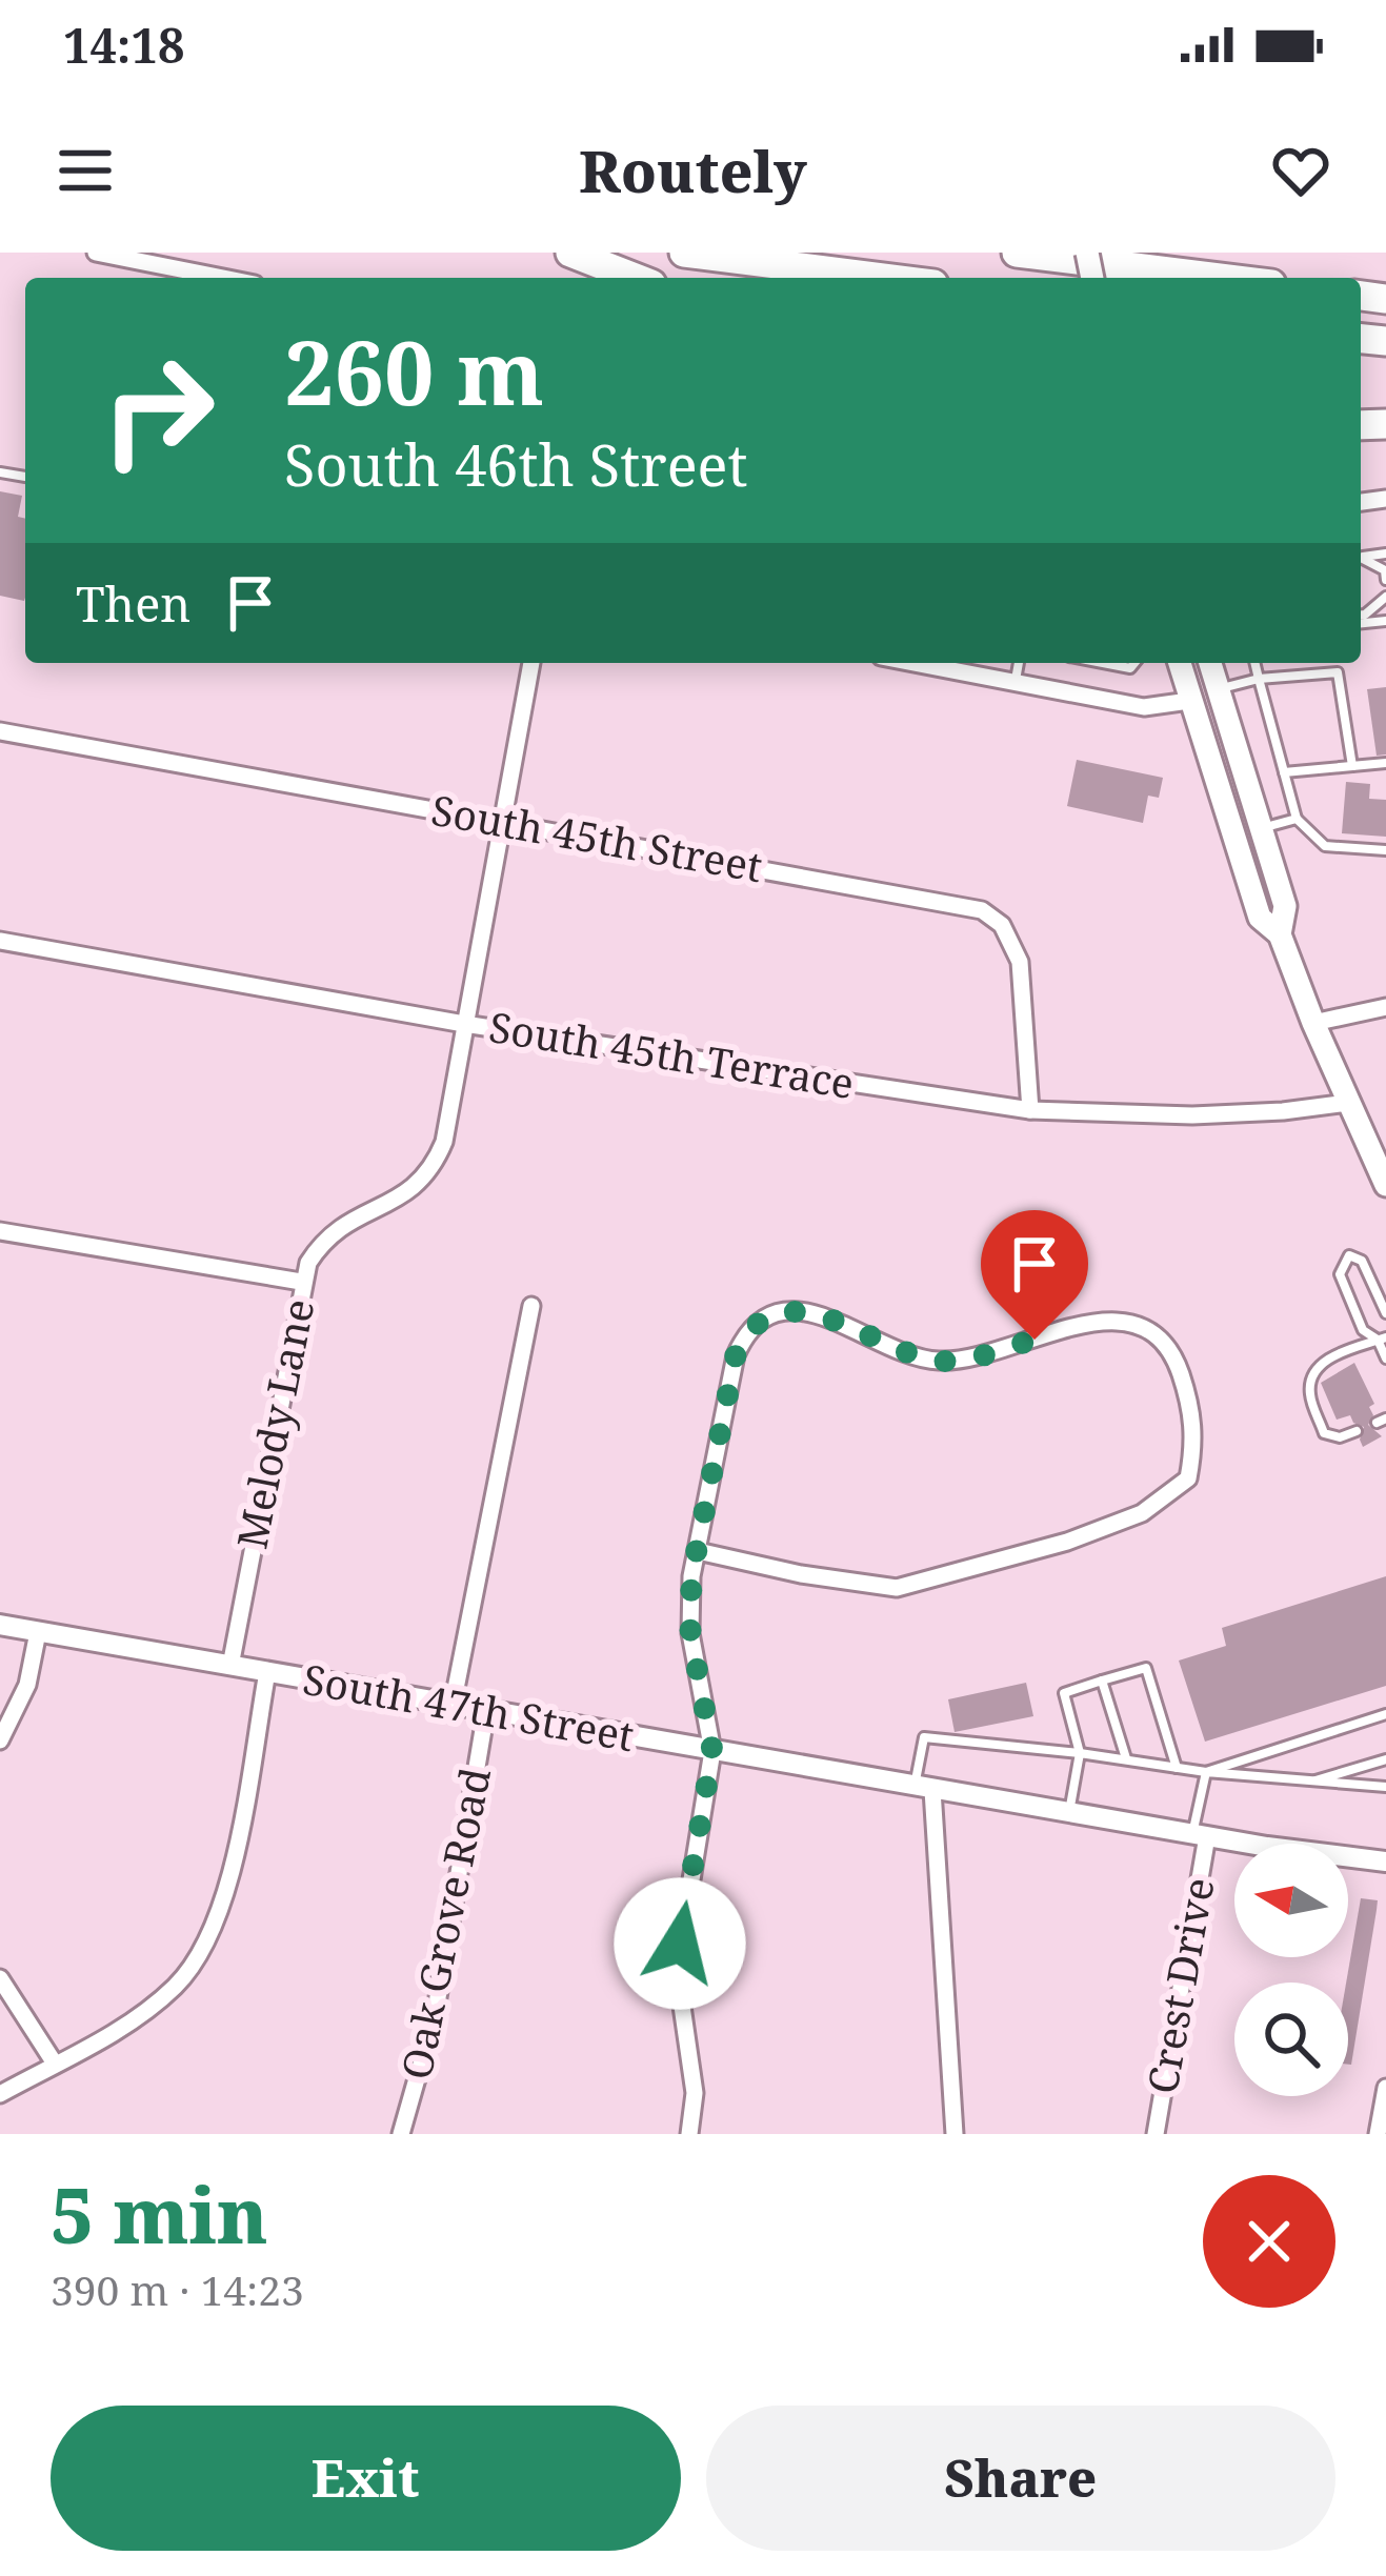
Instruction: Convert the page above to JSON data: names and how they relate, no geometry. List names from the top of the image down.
{
  "streets": {
    "street": [
      "South 45th Street",
      "South 45th Terrace",
      "Melody Lane",
      "South 47th Street",
      "Oak Grove Road",
      "Crest Drive"
    ]
  },
  "crossings": [
    ["South 45th Street", "South 45th Terrace"],
    ["South 45th Terrace", "Melody Lane"],
    ["Melody Lane", "South 47th Street"],
    ["South 47th Street", "Oak Grove Road"],
    ["South 47th Street", "Crest Drive"]
  ],
  "north": "left",
  "page": {
    "status": "14:18",
    "header": "Routely",
    "turn": ["260 m", "South 46th Street"],
    "then": "Then",
    "heading": ["5 min", "390 m · 14:23"],
    "buttons": ["Exit", "Share"]
  }
}
